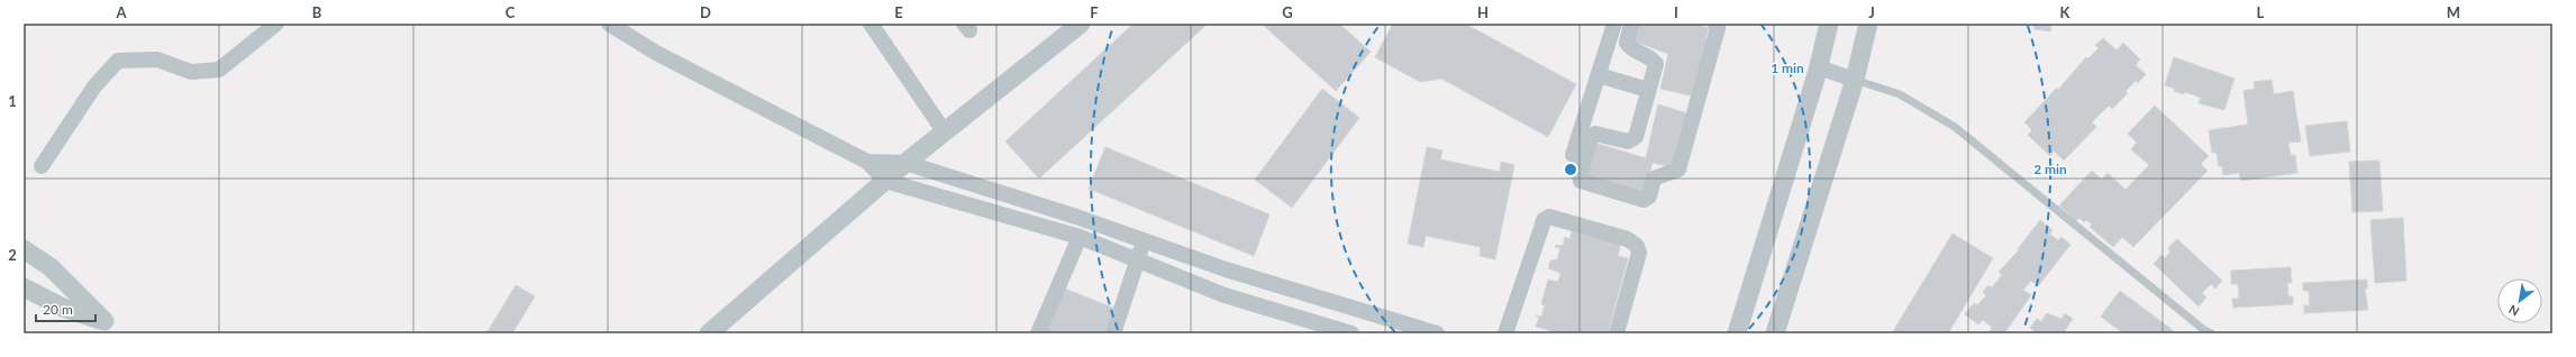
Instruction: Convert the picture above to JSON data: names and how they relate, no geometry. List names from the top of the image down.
{
  "scale_bar": "20 m",
  "north": "bottom left",
  "grid": {
    "columns": [
      "A",
      "B",
      "C",
      "D",
      "E",
      "F",
      "G",
      "H",
      "I",
      "J",
      "K",
      "L",
      "M"
    ],
    "rows": ["1", "2"]
  },
  "rings": ["1 min", "2 min"]
}
